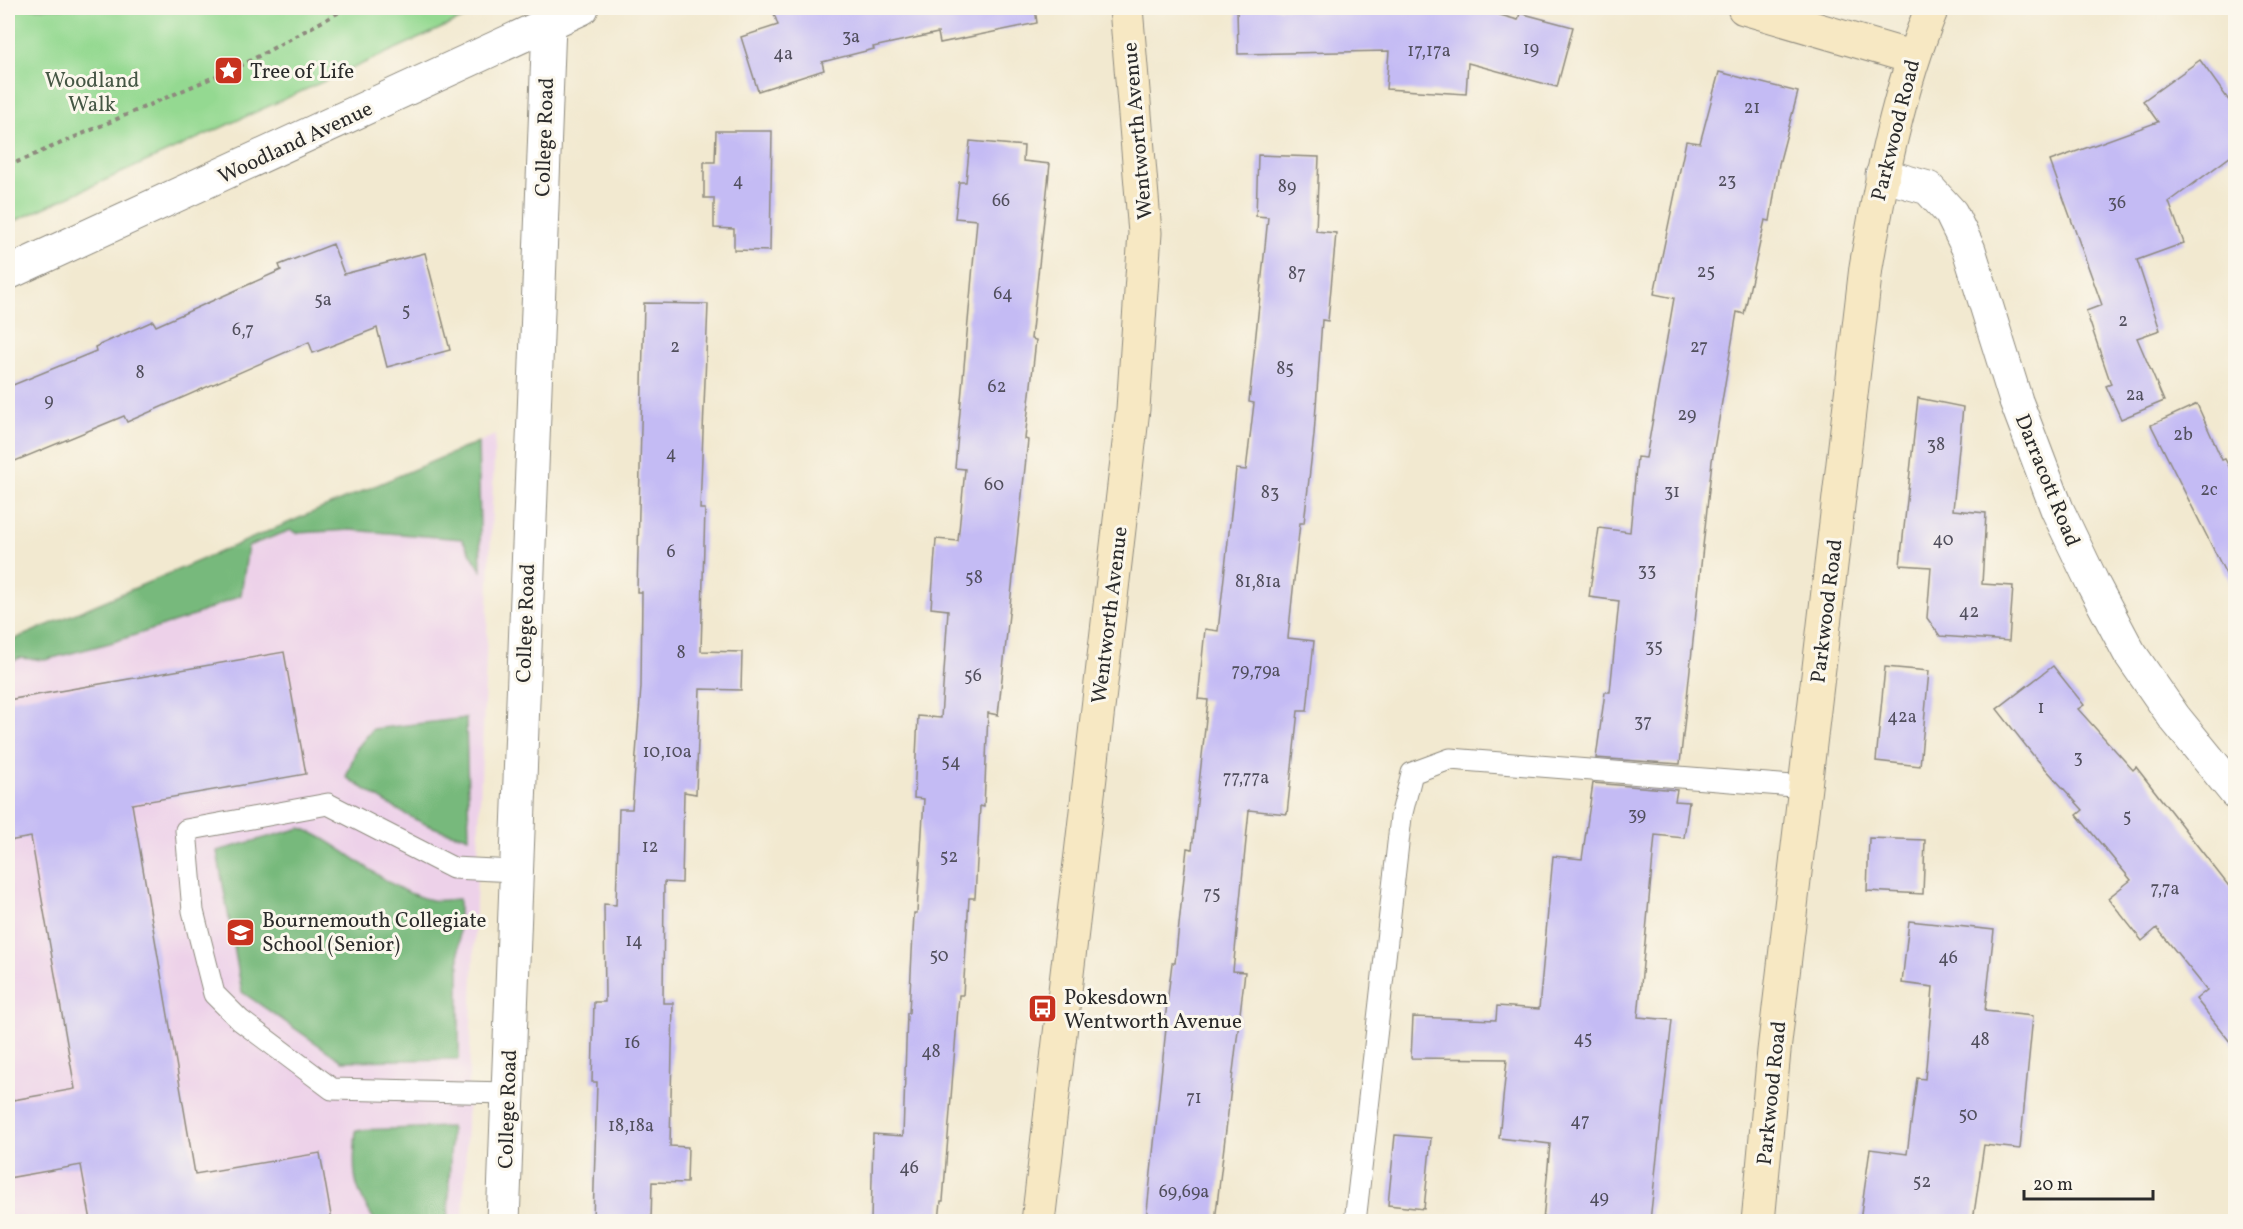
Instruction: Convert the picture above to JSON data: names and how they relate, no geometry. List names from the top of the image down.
{
  "streets": {
    "street": [
      "Parkwood Road",
      "Wentworth Avenue",
      "College Road",
      "Woodland Avenue",
      "Darracott Road"
    ]
  },
  "crossings": [
    ["Parkwood Road", "Darracott Road"],
    ["College Road", "Woodland Avenue"]
  ],
  "parks": ["Woodland Walk"],
  "places": {
    "place": ["Tree of Life"],
    "school or university": ["Bournemouth Collegiate School (Senior)"],
    "bus stop": ["Pokesdown Wentworth Avenue"]
  },
  "house_numbers": [
    "3a",
    "19",
    "17,17a",
    "4a",
    "21",
    "4",
    "23",
    "89",
    "66",
    "36",
    "25",
    "87",
    "64",
    "5a",
    "5",
    "2",
    "6,7",
    "2",
    "27",
    "85",
    "8",
    "62",
    "2a",
    "9",
    "29",
    "2b",
    "38",
    "4",
    "60",
    "2c",
    "31",
    "83",
    "40",
    "6",
    "33",
    "58",
    "81,81a",
    "42",
    "35",
    "8",
    "79,79a",
    "56",
    "1",
    "42a",
    "37",
    "10,10a",
    "3",
    "54",
    "77,77a",
    "39",
    "5",
    "12",
    "52",
    "7,7a",
    "75",
    "14",
    "50",
    "46",
    "45",
    "48",
    "16",
    "48",
    "71",
    "50",
    "47",
    "18,18a",
    "46",
    "52",
    "69,69a",
    "49"
  ],
  "scale_bar": "20 m"
}
